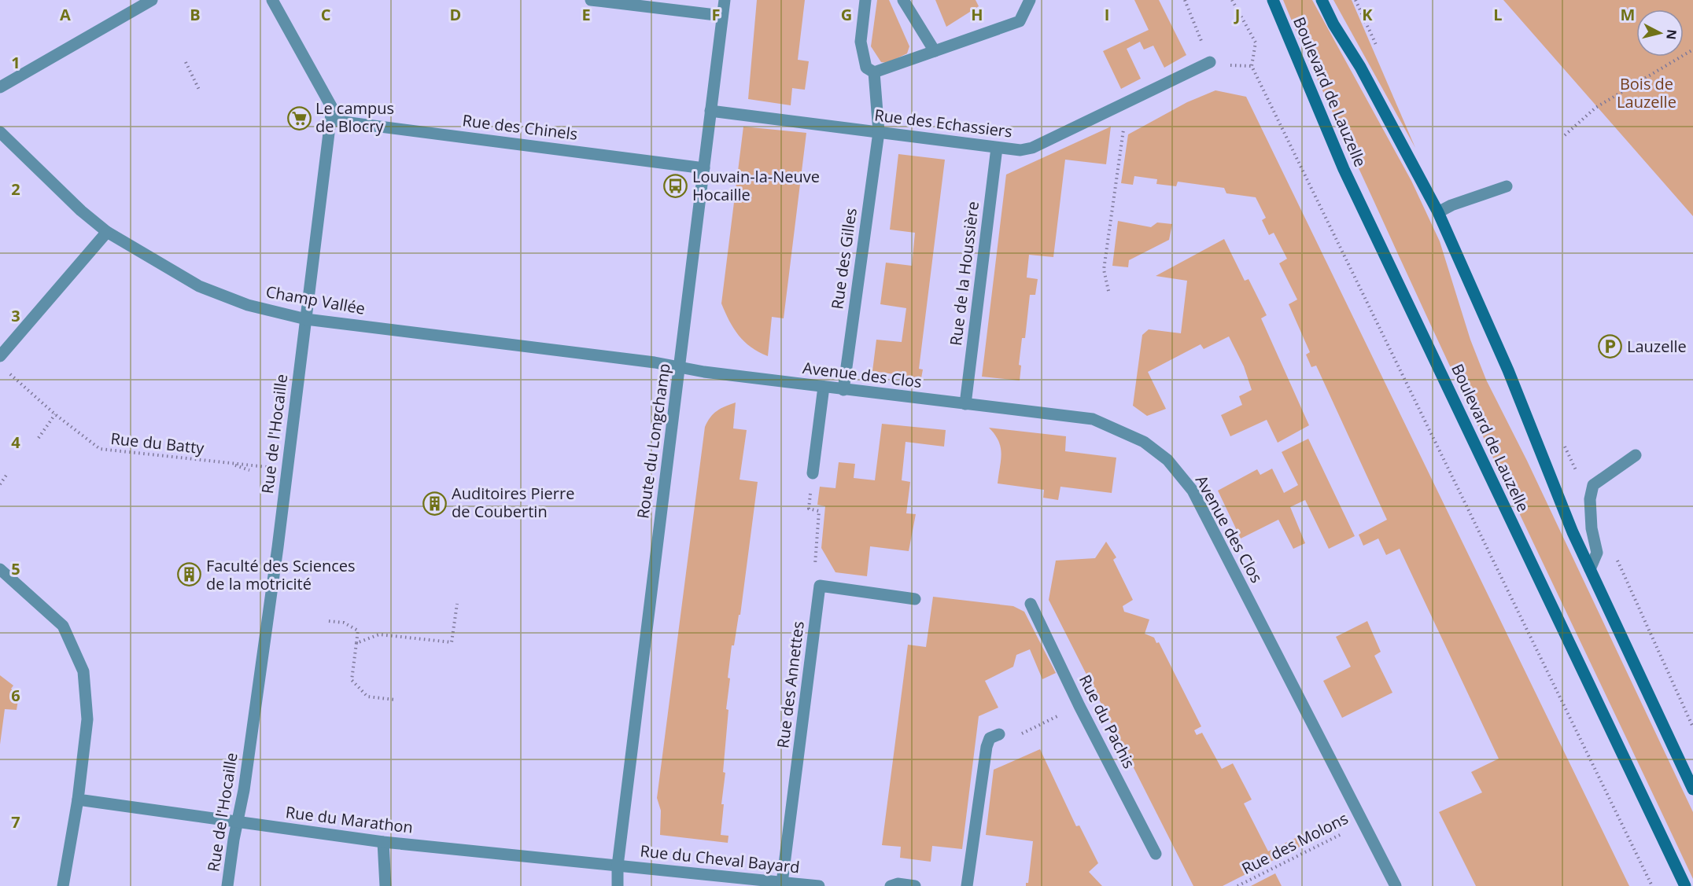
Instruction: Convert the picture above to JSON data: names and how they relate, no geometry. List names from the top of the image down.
{
  "streets": {
    "main road": ["Boulevard de Lauzelle"],
    "street": [
      "Rue des Echassiers",
      "Rue des Chinels",
      "Rue des Gilles",
      "Rue de la Houssière",
      "Champ Vallée",
      "Avenue des Clos",
      "Rue de l'Hocaille",
      "Route du Longchamp",
      "Rue des Annettes",
      "Rue du Pachis",
      "Rue du Marathon",
      "Rue du Cheval Bayard"
    ],
    "path": ["Rue du Batty", "Rue des Molons"]
  },
  "crossings": [
    ["Rue des Echassiers", "Rue des Gilles"],
    ["Rue des Echassiers", "Rue de la Houssière"],
    ["Rue des Echassiers", "Route du Longchamp"],
    ["Rue des Chinels", "Rue de l'Hocaille"],
    ["Rue des Chinels", "Route du Longchamp"],
    ["Rue des Gilles", "Avenue des Clos"],
    ["Rue de la Houssière", "Avenue des Clos"],
    ["Champ Vallée", "Avenue des Clos"],
    ["Champ Vallée", "Rue de l'Hocaille"],
    ["Champ Vallée", "Route du Longchamp"],
    ["Avenue des Clos", "Route du Longchamp"],
    ["Avenue des Clos", "Rue des Molons"],
    ["Rue de l'Hocaille", "Rue du Marathon"],
    ["Route du Longchamp", "Rue du Marathon"],
    ["Route du Longchamp", "Rue du Cheval Bayard"],
    ["Rue des Annettes", "Rue du Cheval Bayard"],
    ["Rue du Marathon", "Rue du Cheval Bayard"]
  ],
  "parks": ["Bois de Lauzelle"],
  "places": {
    "supermarket": ["Le campus de Blocry"],
    "bus stop": ["Louvain-la-Neuve Hocaille"],
    "parking": ["Lauzelle"],
    "building": ["Auditoires Pierre de Coubertin", "Faculté des Sciences de la motricité"]
  },
  "north": "right",
  "grid": {
    "columns": [
      "A",
      "B",
      "C",
      "D",
      "E",
      "F",
      "G",
      "H",
      "I",
      "J",
      "K",
      "L",
      "M"
    ],
    "rows": [
      "1",
      "2",
      "3",
      "4",
      "5",
      "6",
      "7"
    ]
  }
}
